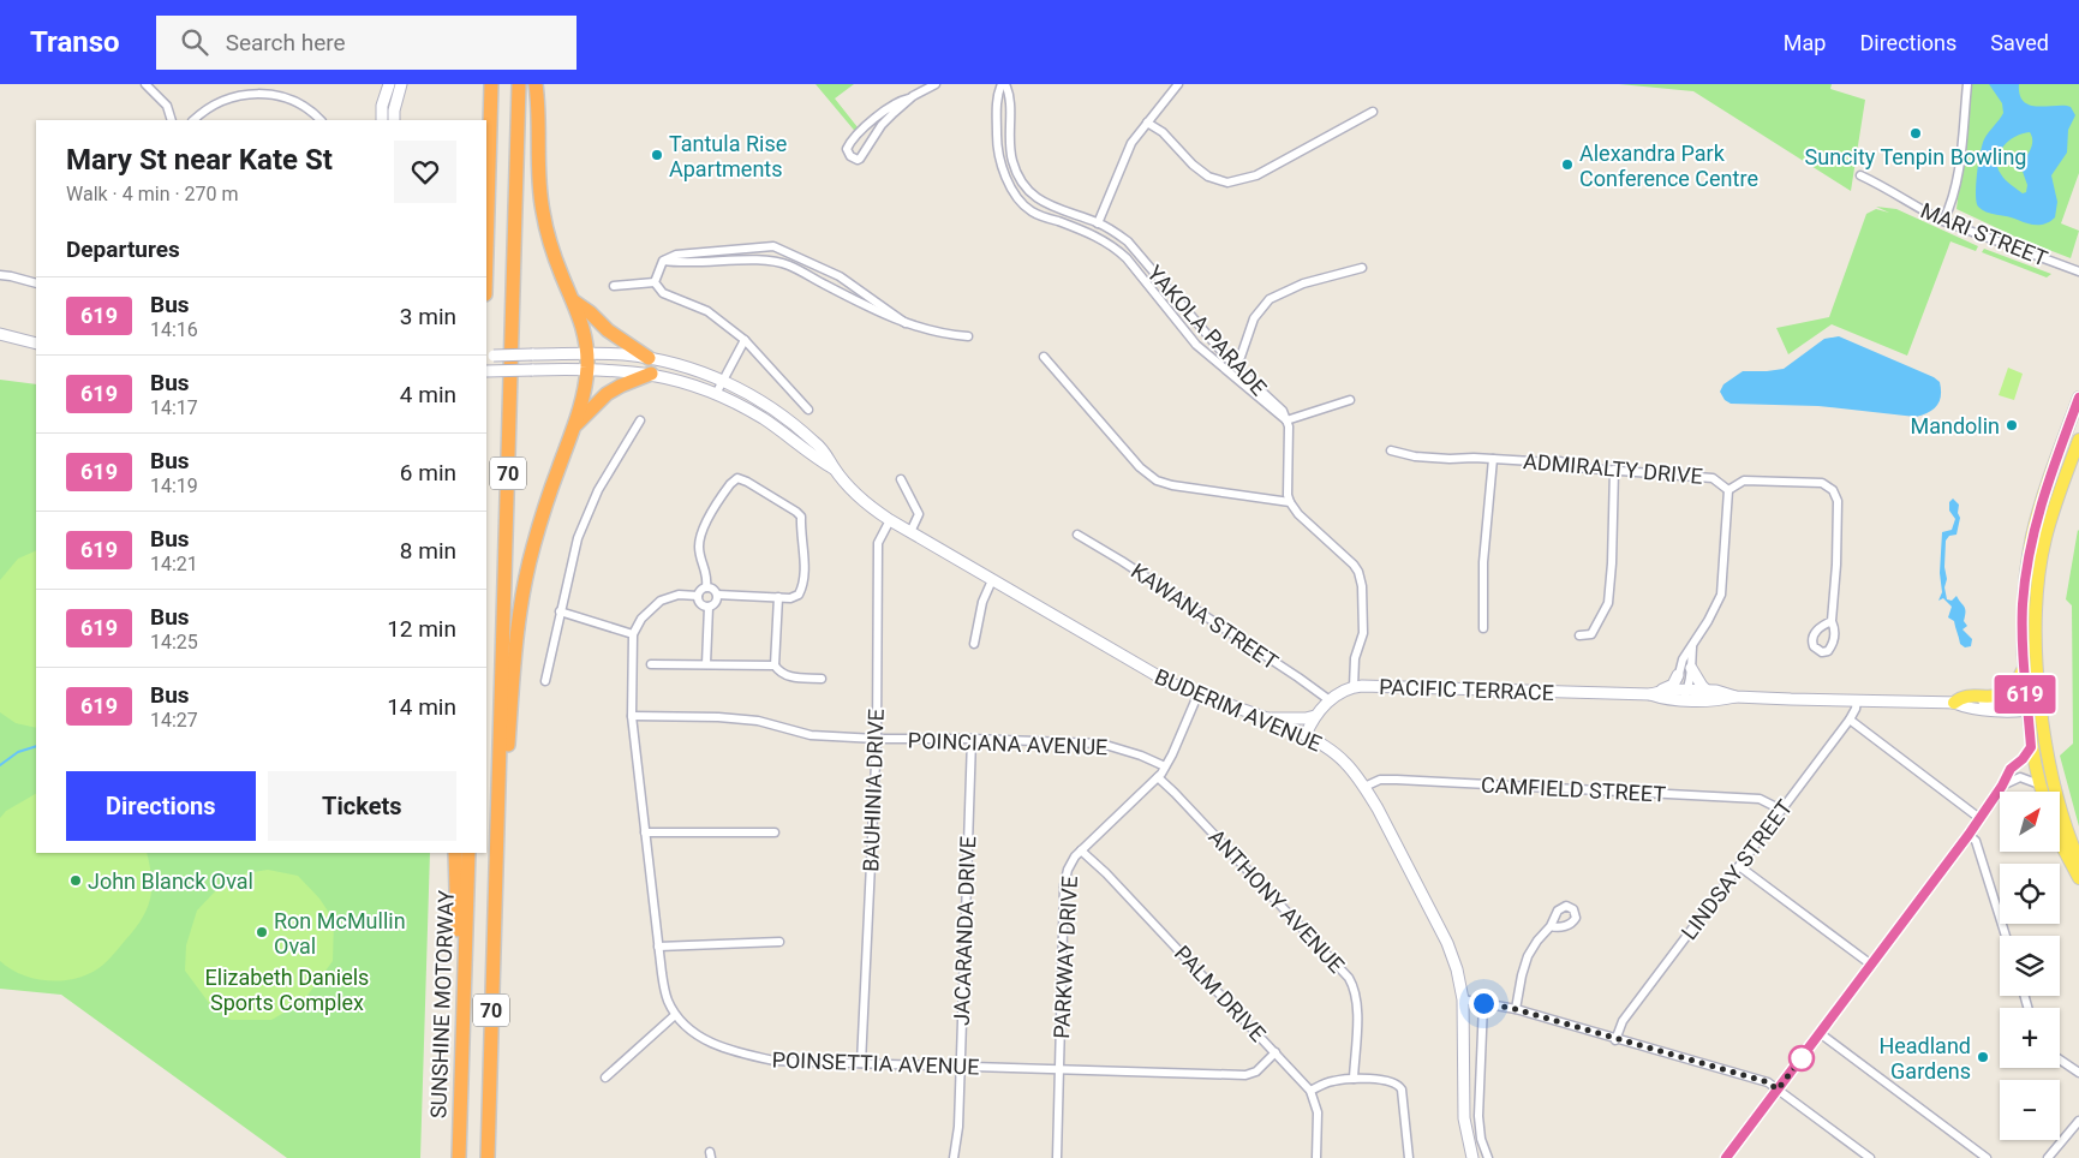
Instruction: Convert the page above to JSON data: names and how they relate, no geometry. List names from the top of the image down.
{
  "streets": {
    "highway": ["70", "SUNSHINE MOTORWAY"],
    "main road": ["PACIFIC TERRACE", "BUDERIM AVENUE"],
    "street": [
      "MARI STREET",
      "YAKOLA PARADE",
      "ADMIRALTY DRIVE",
      "KAWANA STREET",
      "POINCIANA AVENUE",
      "CAMFIELD STREET",
      "BAUHINIA DRIVE",
      "LINDSAY STREET",
      "ANTHONY AVENUE",
      "JACARANDA DRIVE",
      "PARKWAY DRIVE",
      "PALM DRIVE",
      "POINSETTIA AVENUE"
    ]
  },
  "crossings": [
    ["KAWANA STREET", "PACIFIC TERRACE"],
    ["PACIFIC TERRACE", "BUDERIM AVENUE"],
    ["PACIFIC TERRACE", "LINDSAY STREET"],
    ["BUDERIM AVENUE", "CAMFIELD STREET"],
    ["BUDERIM AVENUE", "BAUHINIA DRIVE"],
    ["BUDERIM AVENUE", "PARKWAY DRIVE"],
    ["POINCIANA AVENUE", "BAUHINIA DRIVE"],
    ["POINCIANA AVENUE", "JACARANDA DRIVE"],
    ["POINCIANA AVENUE", "PARKWAY DRIVE"],
    ["POINCIANA AVENUE", "POINSETTIA AVENUE"],
    ["CAMFIELD STREET", "LINDSAY STREET"],
    ["BAUHINIA DRIVE", "POINSETTIA AVENUE"],
    ["ANTHONY AVENUE", "PARKWAY DRIVE"],
    ["JACARANDA DRIVE", "POINSETTIA AVENUE"],
    ["PARKWAY DRIVE", "PALM DRIVE"],
    ["PARKWAY DRIVE", "POINSETTIA AVENUE"],
    ["PALM DRIVE", "POINSETTIA AVENUE"]
  ],
  "parks": ["Elizabeth Daniels Sports Complex"],
  "places": [
    "Suncity Tenpin Bowling",
    "Tantula Rise Apartments",
    "Alexandra Park Conference Centre",
    "Mandolin",
    "John Blanck Oval",
    "Ron McMullin Oval",
    "Headland Gardens"
  ],
  "lines": ["bus line 619"],
  "north": "top right",
  "page": {
    "header": "Transo",
    "search": "Search here",
    "nav": ["Map", "Directions", "Saved"],
    "on_map": "619",
    "heading": [
      ["Mary St near Kate St", "Walk · 4 min · 270 m"],
      "Departures"
    ],
    "list": [
      {
        "mark": "619",
        "name": "Bus",
        "note": "14:16",
        "value": "3 min"
      },
      {
        "mark": "619",
        "name": "Bus",
        "note": "14:17",
        "value": "4 min"
      },
      {
        "mark": "619",
        "name": "Bus",
        "note": "14:19",
        "value": "6 min"
      },
      {
        "mark": "619",
        "name": "Bus",
        "note": "14:21",
        "value": "8 min"
      },
      {
        "mark": "619",
        "name": "Bus",
        "note": "14:25",
        "value": "12 min"
      },
      {
        "mark": "619",
        "name": "Bus",
        "note": "14:27",
        "value": "14 min"
      }
    ],
    "buttons": ["Directions", "Tickets"],
    "map_buttons": ["+", "−"]
  }
}
